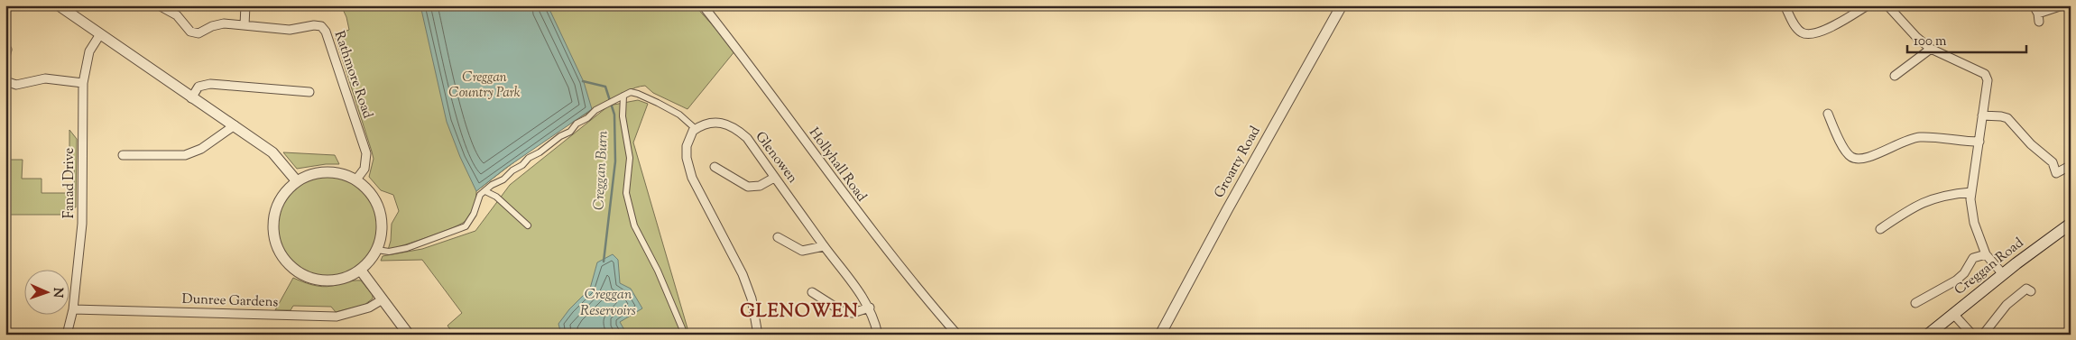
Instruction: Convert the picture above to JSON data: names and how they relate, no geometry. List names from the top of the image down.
{
  "streets": {
    "main road": ["Creggan Road"],
    "street": [
      "Rathmore Road",
      "Glenowen",
      "Groarty Road",
      "Hollyhall Road",
      "Fanad Drive",
      "Dunree Gardens"
    ]
  },
  "crossings": [
    ["Fanad Drive", "Dunree Gardens"]
  ],
  "districts": ["GLENOWEN"],
  "water": ["Creggan Burn", "Creggan Reservoirs"],
  "parks": ["Creggan Country Park"],
  "scale_bar": "100 m",
  "north": "right"
}
